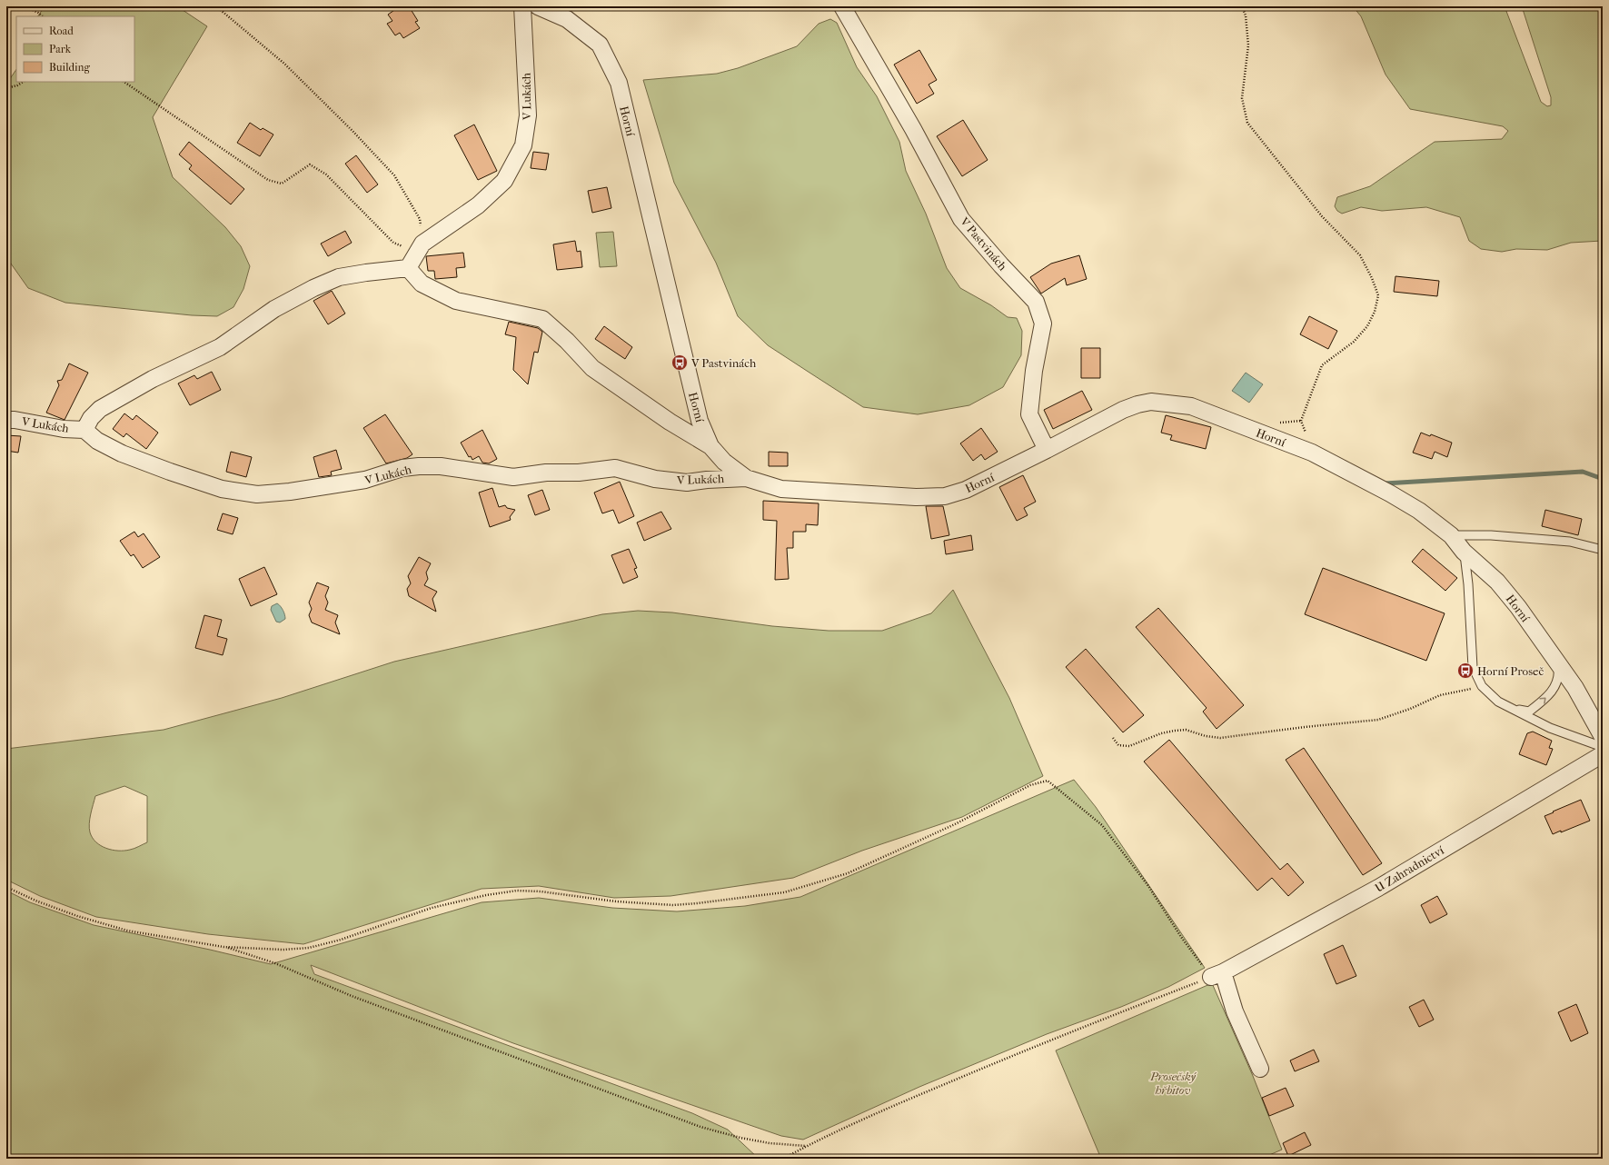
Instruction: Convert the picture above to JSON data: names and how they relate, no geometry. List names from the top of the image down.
{
  "streets": {
    "street": [
      "V Lukách",
      "Horní",
      "V Pastvinách",
      "U Zahradnictví"
    ]
  },
  "crossings": [
    ["V Lukách", "Horní"],
    ["Horní", "V Pastvinách"]
  ],
  "parks": ["Prosečský hřbitov"],
  "places": {
    "bus stop": ["V Pastvinách", "Horní Proseč"]
  },
  "legend": ["Road", "Park", "Building"]
}
